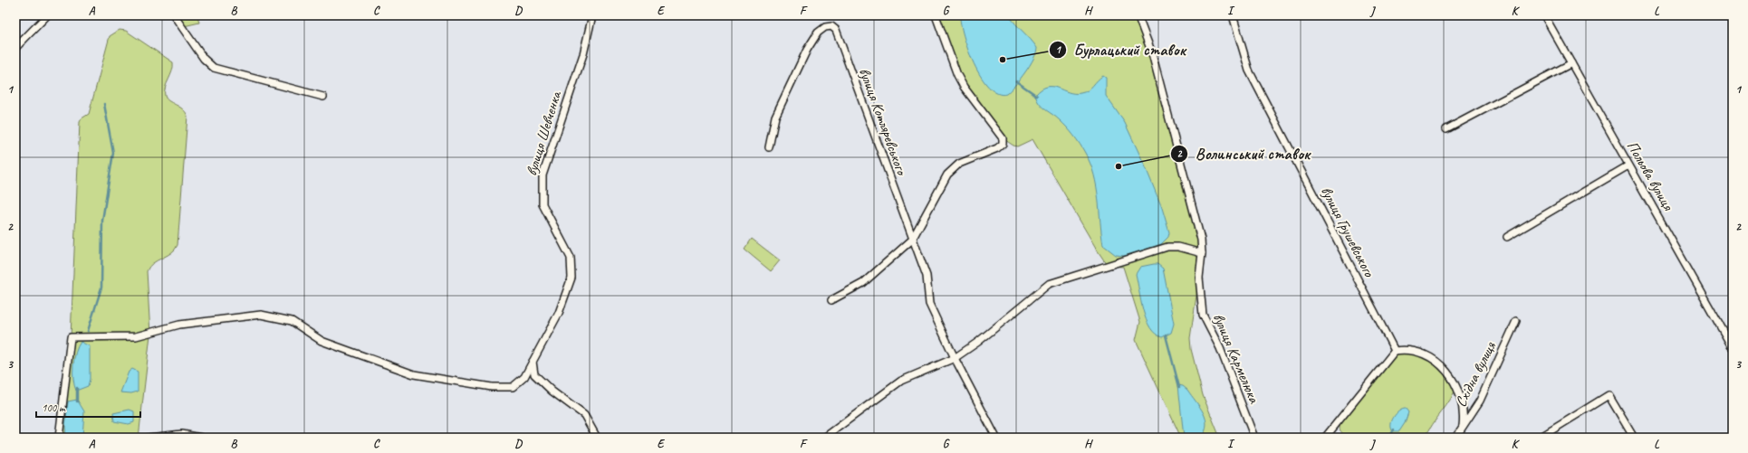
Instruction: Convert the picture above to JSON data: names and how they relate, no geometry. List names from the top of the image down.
{
  "streets": {
    "street": [
      "вулиця Котляревського",
      "вулиця Шевченка",
      "Польова вулиця",
      "вулиця Грушевського",
      "вулиця Кармелюка",
      "Східна вулиця"
    ]
  },
  "places": ["Бурлацький ставок", "Волинський ставок"],
  "scale_bar": "100 m",
  "grid": {
    "columns": [
      "A",
      "B",
      "C",
      "D",
      "E",
      "F",
      "G",
      "H",
      "I",
      "J",
      "K",
      "L"
    ],
    "rows": ["1", "2", "3"]
  }
}
